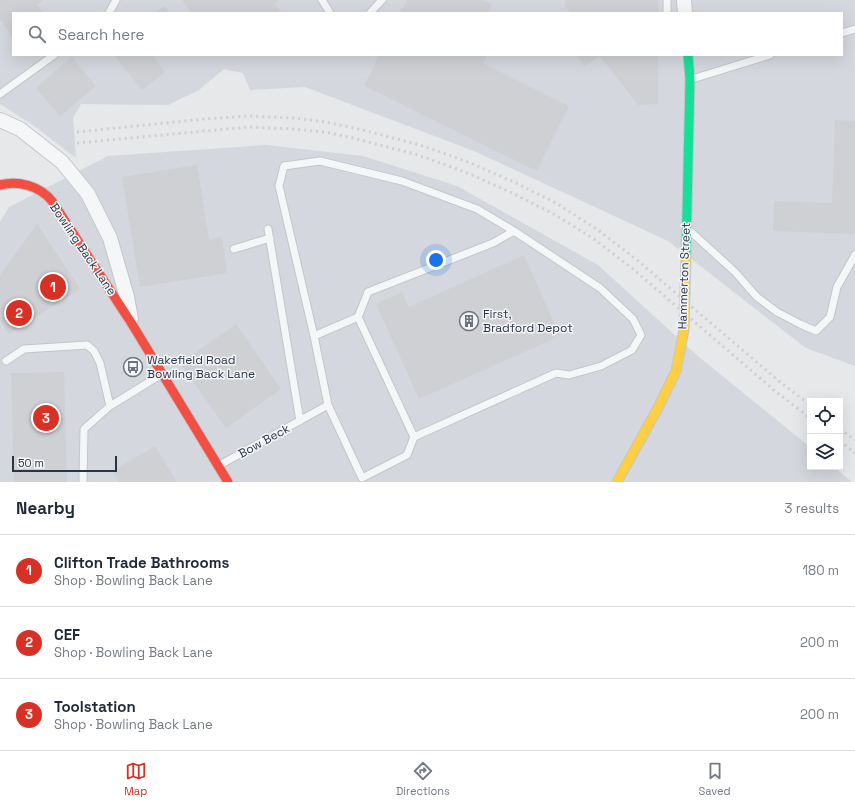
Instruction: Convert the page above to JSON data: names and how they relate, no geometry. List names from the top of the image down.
{
  "streets": {
    "street": ["Bowling Back Lane", "Hammerton Street"],
    "lane": ["Bow Beck"]
  },
  "crossings": [
    ["Bowling Back Lane", "Bow Beck"]
  ],
  "places": {
    "building": ["First, Bradford Depot"],
    "bus stop": ["Wakefield Road Bowling Back Lane"]
  },
  "scale_bar": "50 m",
  "page": {
    "search": "Search here",
    "pins": ["1", "2", "3"],
    "scale": "50 m",
    "heading": ["Nearby", "3 results"],
    "list": [
      {
        "mark": "1",
        "name": "Clifton Trade Bathrooms",
        "note": "Shop · Bowling Back Lane",
        "value": "180 m"
      },
      {
        "mark": "2",
        "name": "CEF",
        "note": "Shop · Bowling Back Lane",
        "value": "200 m"
      },
      {
        "mark": "3",
        "name": "Toolstation",
        "note": "Shop · Bowling Back Lane",
        "value": "200 m"
      }
    ],
    "nav": ["Map", "Directions", "Saved"]
  }
}
